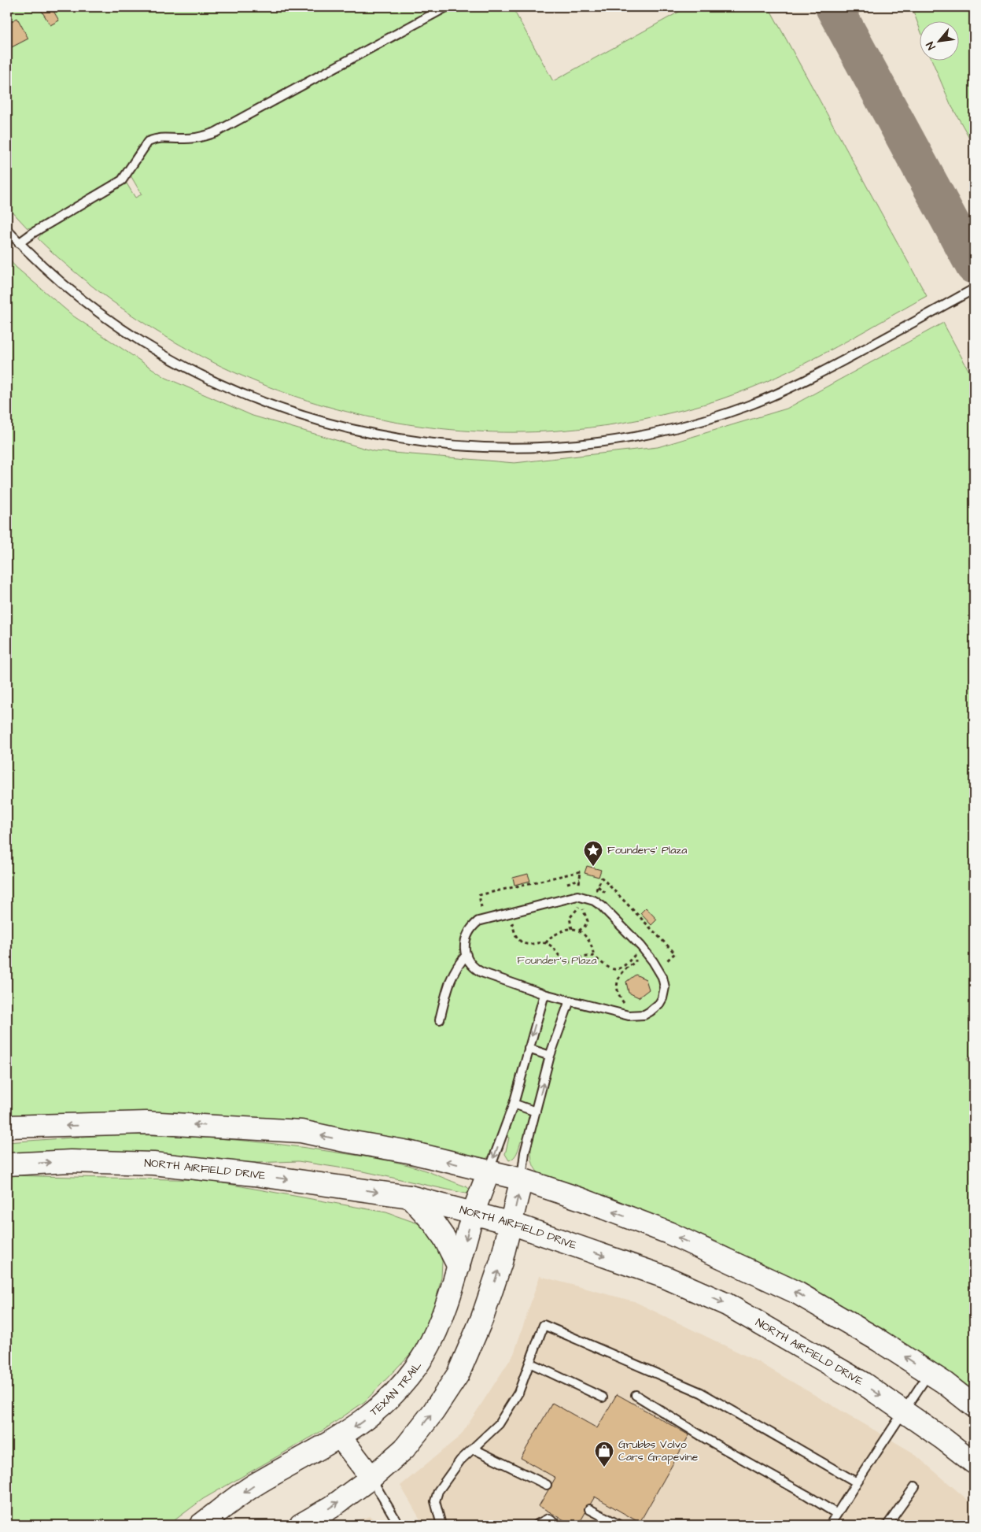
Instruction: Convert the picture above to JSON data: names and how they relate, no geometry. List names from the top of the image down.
{
  "streets": {
    "main road": ["NORTH AIRFIELD DRIVE", "TEXAN TRAIL"]
  },
  "crossings": [
    ["NORTH AIRFIELD DRIVE", "TEXAN TRAIL"]
  ],
  "parks": ["Founder's Plaza"],
  "places": {
    "place": ["Founders' Plaza"],
    "shop": ["Grubbs Volvo Cars Grapevine"]
  },
  "north": "bottom left"
}
